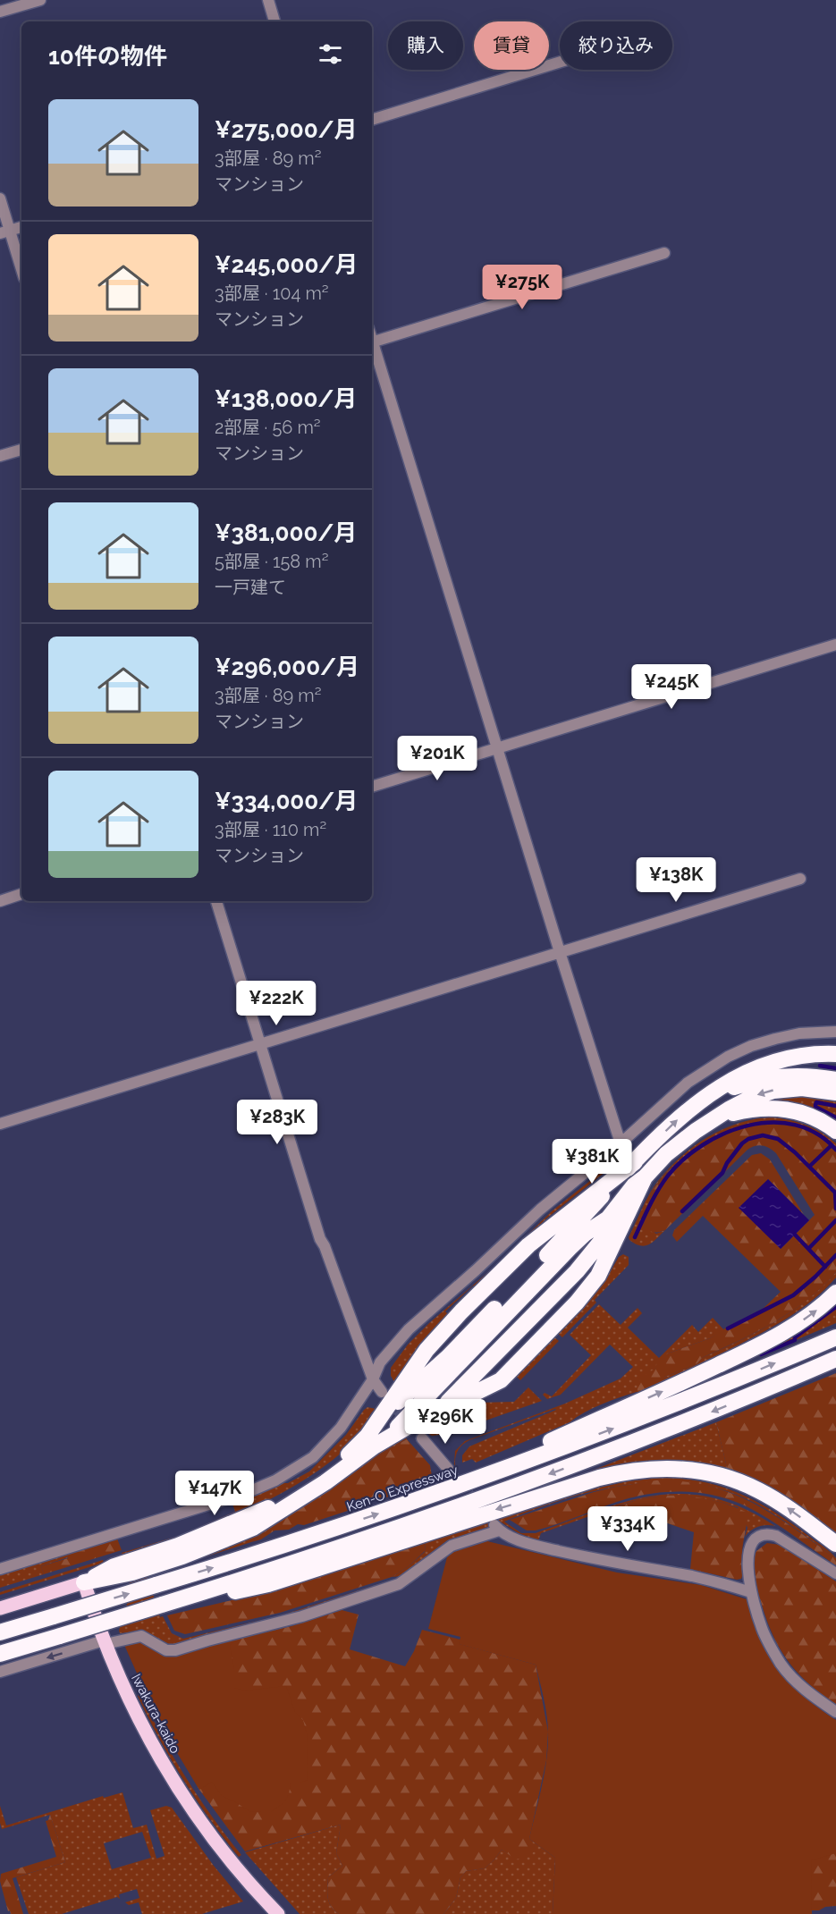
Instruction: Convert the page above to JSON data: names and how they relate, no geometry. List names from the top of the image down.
{
  "streets": {
    "highway": ["Ken-O Expressway"],
    "main road": ["Iwakura-kaido"]
  },
  "page": {
    "chip": ["購入", "賃貸", "絞り込み"],
    "heading": "10件の物件",
    "list": [
      {
        "name": "¥275,000/月",
        "note": "3部屋 · 89 m² · マンション"
      },
      {
        "name": "¥245,000/月",
        "note": "3部屋 · 104 m² · マンション"
      },
      {
        "name": "¥138,000/月",
        "note": "2部屋 · 56 m² · マンション"
      },
      {
        "name": "¥381,000/月",
        "note": "5部屋 · 158 m² · 一戸建て"
      },
      {
        "name": "¥296,000/月",
        "note": "3部屋 · 89 m² · マンション"
      },
      {
        "name": "¥334,000/月",
        "note": "3部屋 · 110 m² · マンション"
      }
    ],
    "price": [
      "¥275K",
      "¥245K",
      "¥201K",
      "¥138K",
      "¥222K",
      "¥283K",
      "¥381K",
      "¥296K",
      "¥147K",
      "¥334K"
    ]
  }
}
